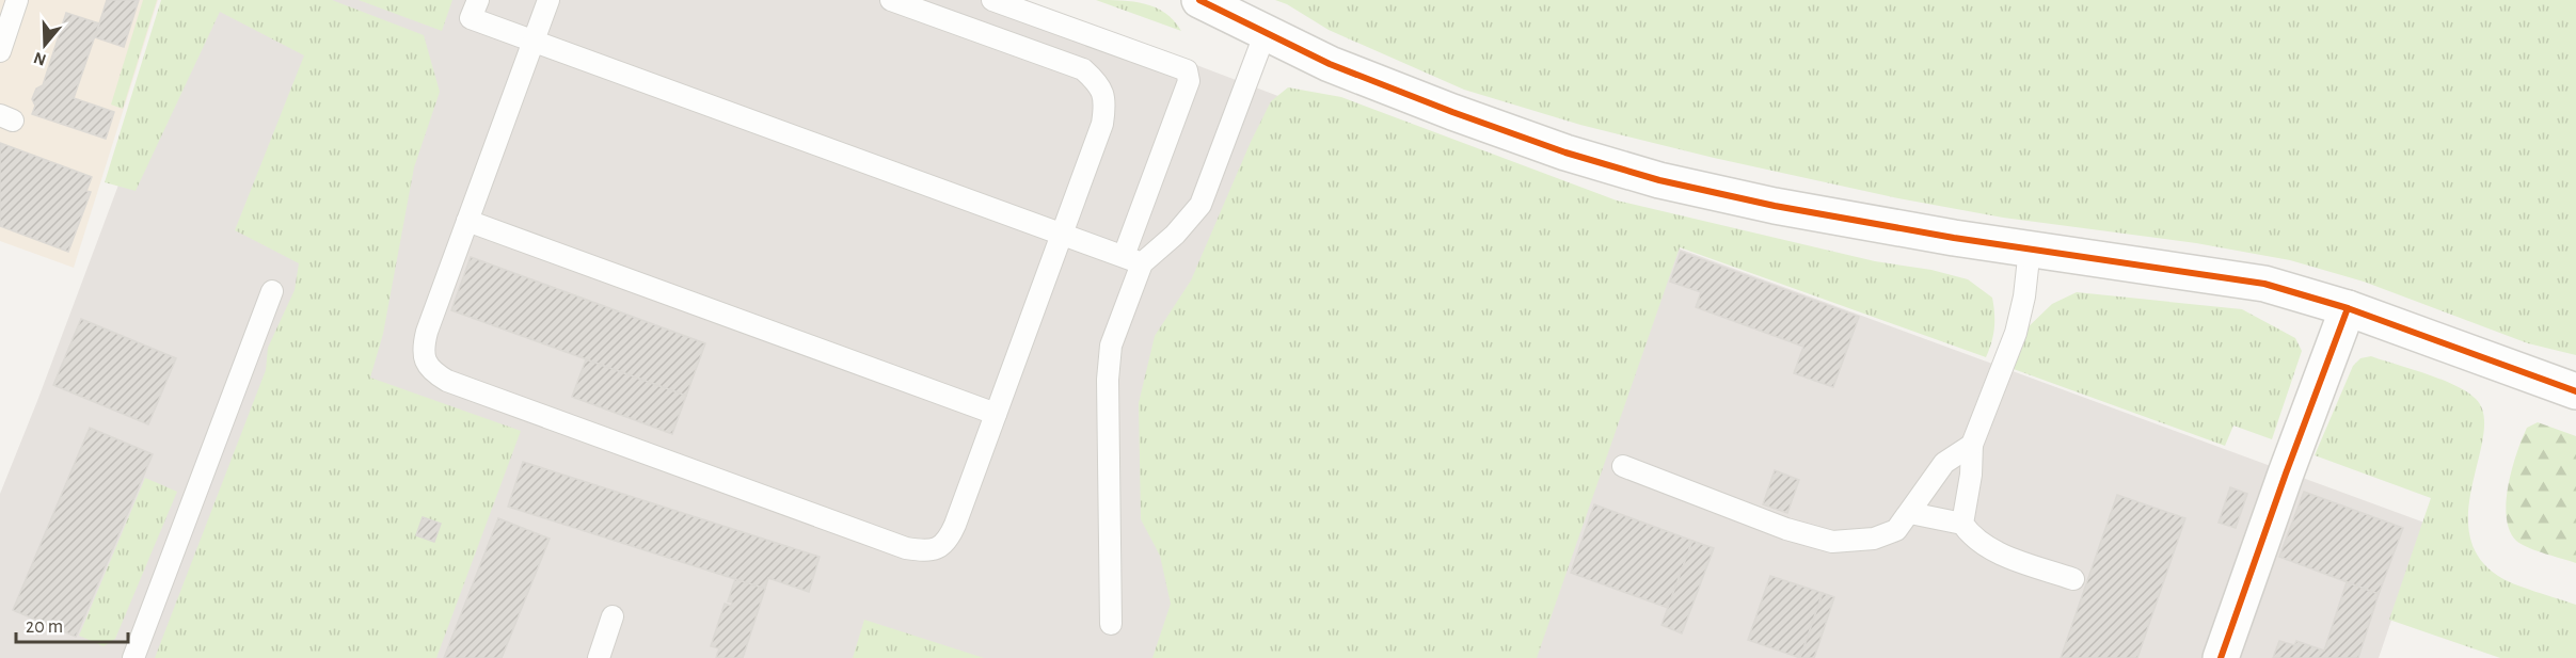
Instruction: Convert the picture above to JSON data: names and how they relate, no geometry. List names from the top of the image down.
{
  "scale_bar": "20 m",
  "north": "bottom"
}
